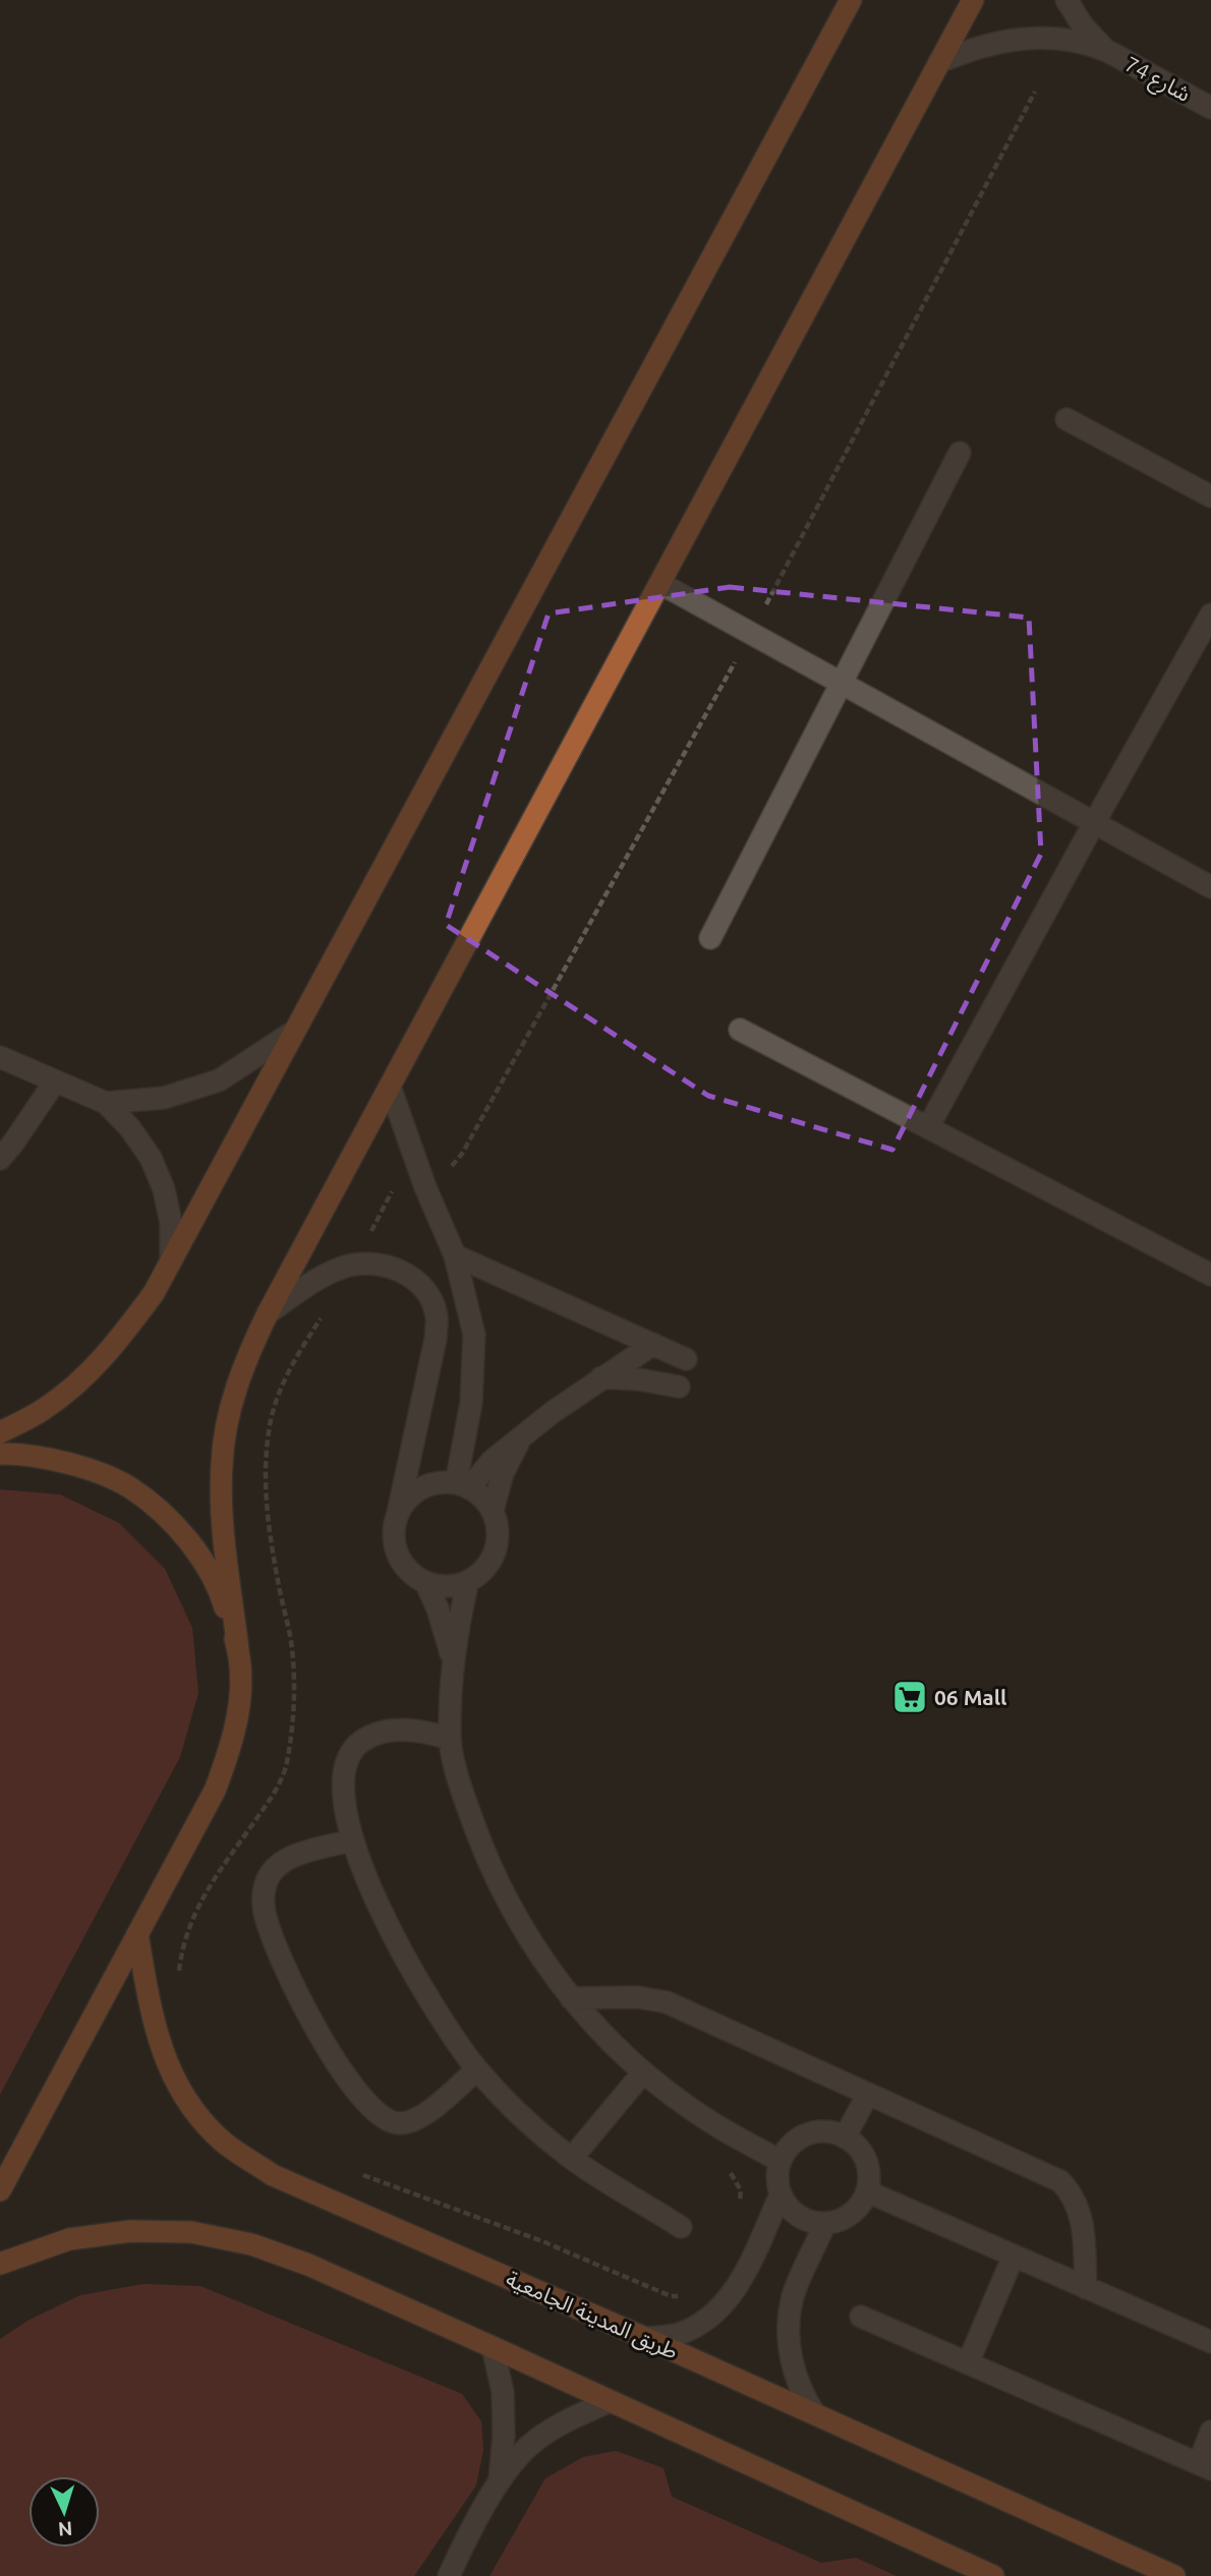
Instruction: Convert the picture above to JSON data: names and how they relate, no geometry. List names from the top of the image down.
{
  "streets": {
    "main road": ["طريق المدينة الجامعية"],
    "street": ["شارع 74"]
  },
  "places": {
    "supermarket": ["06 Mall"]
  },
  "north": "bottom"
}
